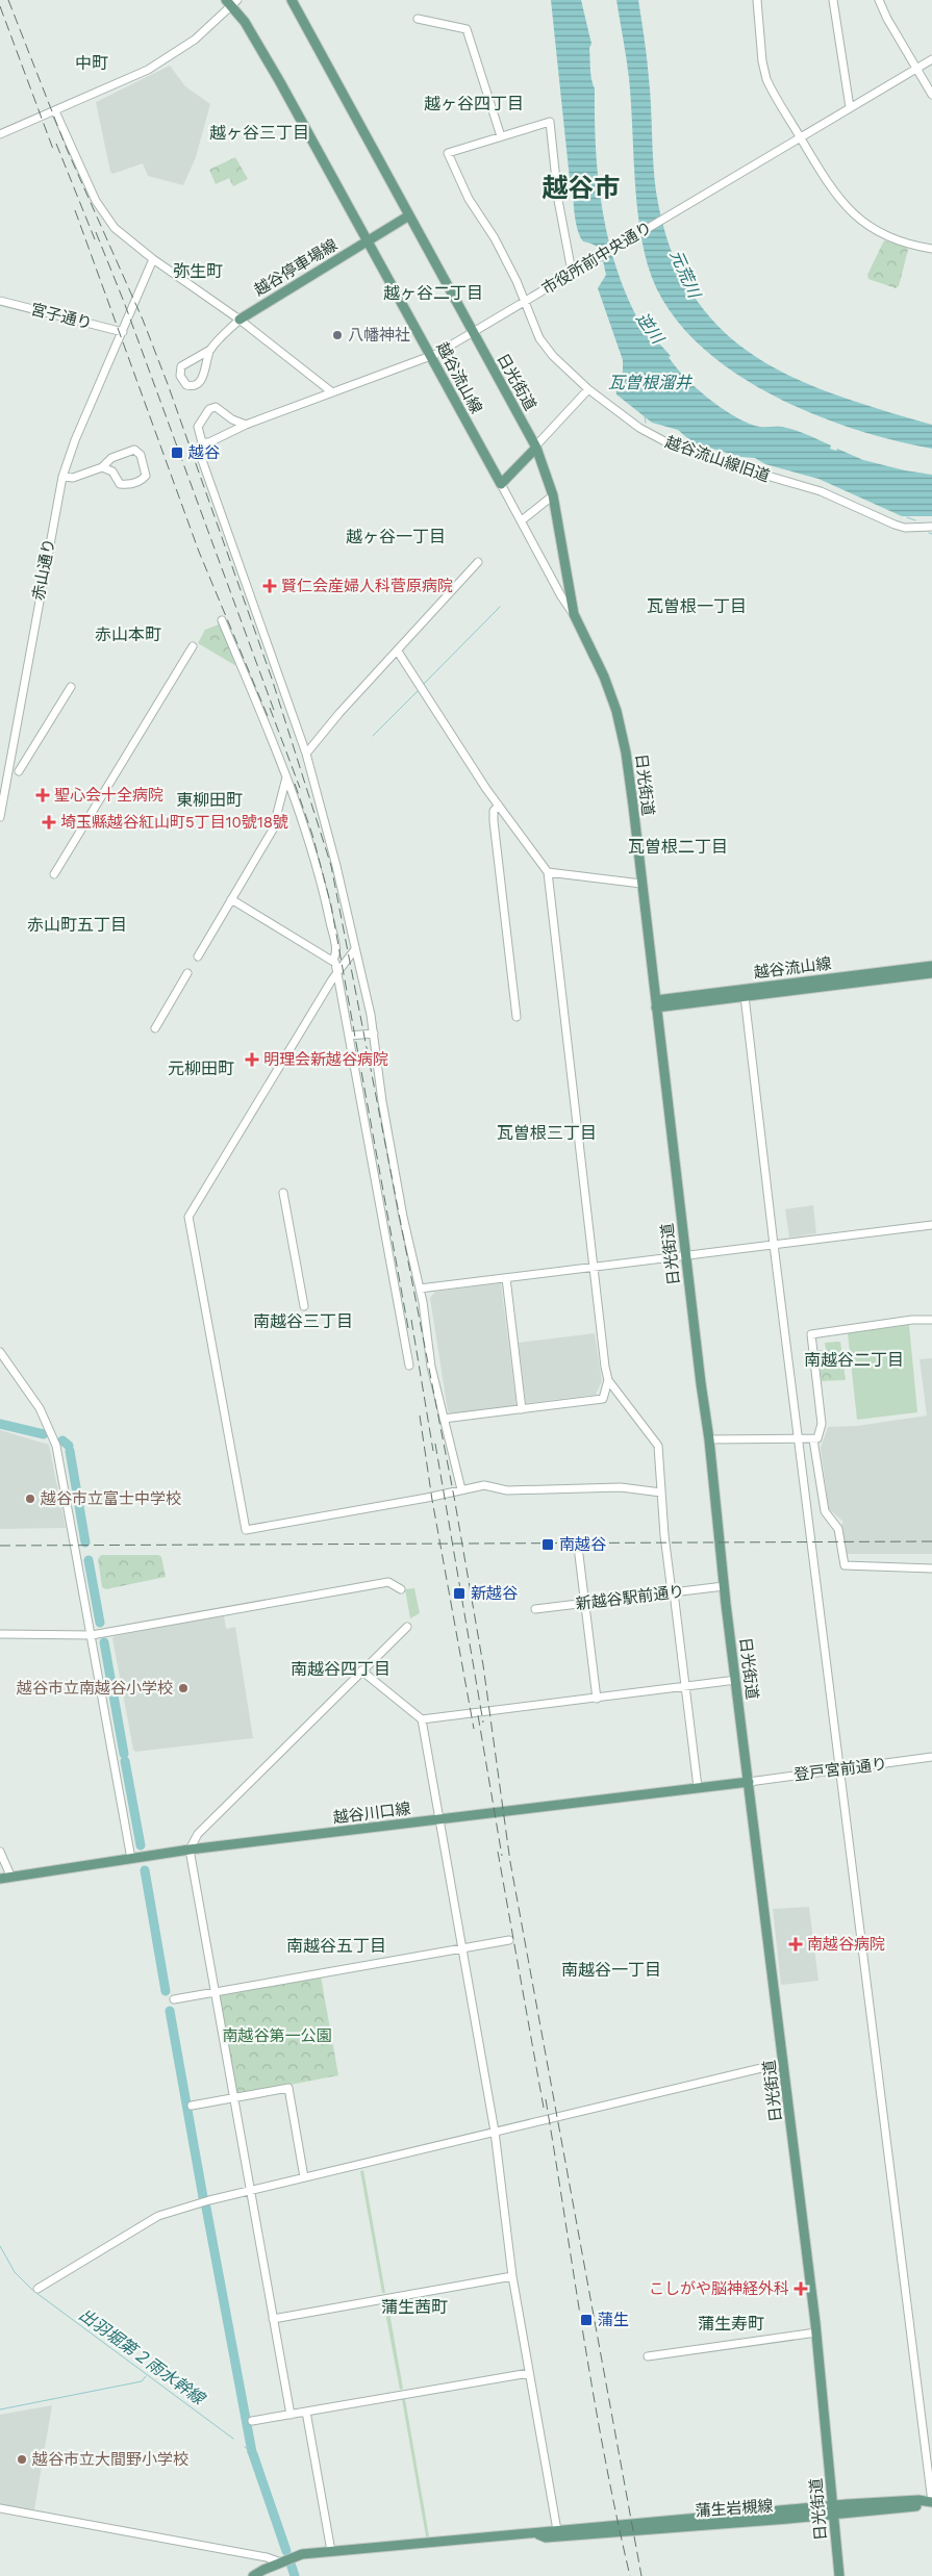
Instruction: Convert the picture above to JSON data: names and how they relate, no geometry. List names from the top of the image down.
{
  "streets": {
    "main road": [
      "越谷停車場線",
      "越谷流山線",
      "日光街道",
      "越谷川口線",
      "蒲生岩槻線"
    ],
    "street": [
      "市役所前中央通り",
      "宮子通り",
      "越谷流山線旧道",
      "赤山通り",
      "新越谷駅前通り",
      "登戸宮前通り"
    ]
  },
  "crossings": [
    ["市役所前中央通り", "越谷流山線"],
    ["市役所前中央通り", "日光街道"],
    ["市役所前中央通り", "越谷流山線旧道"],
    ["越谷停車場線", "越谷流山線"],
    ["宮子通り", "赤山通り"],
    ["越谷流山線", "日光街道"],
    ["日光街道", "新越谷駅前通り"],
    ["日光街道", "登戸宮前通り"],
    ["日光街道", "越谷川口線"],
    ["日光街道", "蒲生岩槻線"],
    ["登戸宮前通り", "越谷川口線"]
  ],
  "districts": [
    "中町",
    "越ヶ谷四丁目",
    "越ヶ谷三丁目",
    "越谷市",
    "弥生町",
    "越ヶ谷二丁目",
    "越ヶ谷一丁目",
    "瓦曽根一丁目",
    "赤山本町",
    "東柳田町",
    "瓦曽根二丁目",
    "赤山町五丁目",
    "元柳田町",
    "瓦曽根三丁目",
    "南越谷三丁目",
    "南越谷二丁目",
    "南越谷四丁目",
    "南越谷五丁目",
    "南越谷一丁目",
    "蒲生茜町",
    "蒲生寿町"
  ],
  "water": [
    "元荒川",
    "逆川",
    "瓦曽根溜井",
    "出羽堀第２雨水幹線"
  ],
  "parks": ["南越谷第一公園"],
  "places": {
    "other": [
      "八幡神社",
      "越谷市立富士中学校",
      "越谷市立南越谷小学校",
      "越谷市立大間野小学校"
    ],
    "transit": [
      "越谷",
      "南越谷",
      "新越谷",
      "蒲生"
    ],
    "health": [
      "賢仁会産婦人科菅原病院",
      "聖心会十全病院",
      "埼玉縣越谷紅山町5丁目10號18號",
      "明理会新越谷病院",
      "南越谷病院",
      "こしがや脳神経外科"
    ]
  }
}
